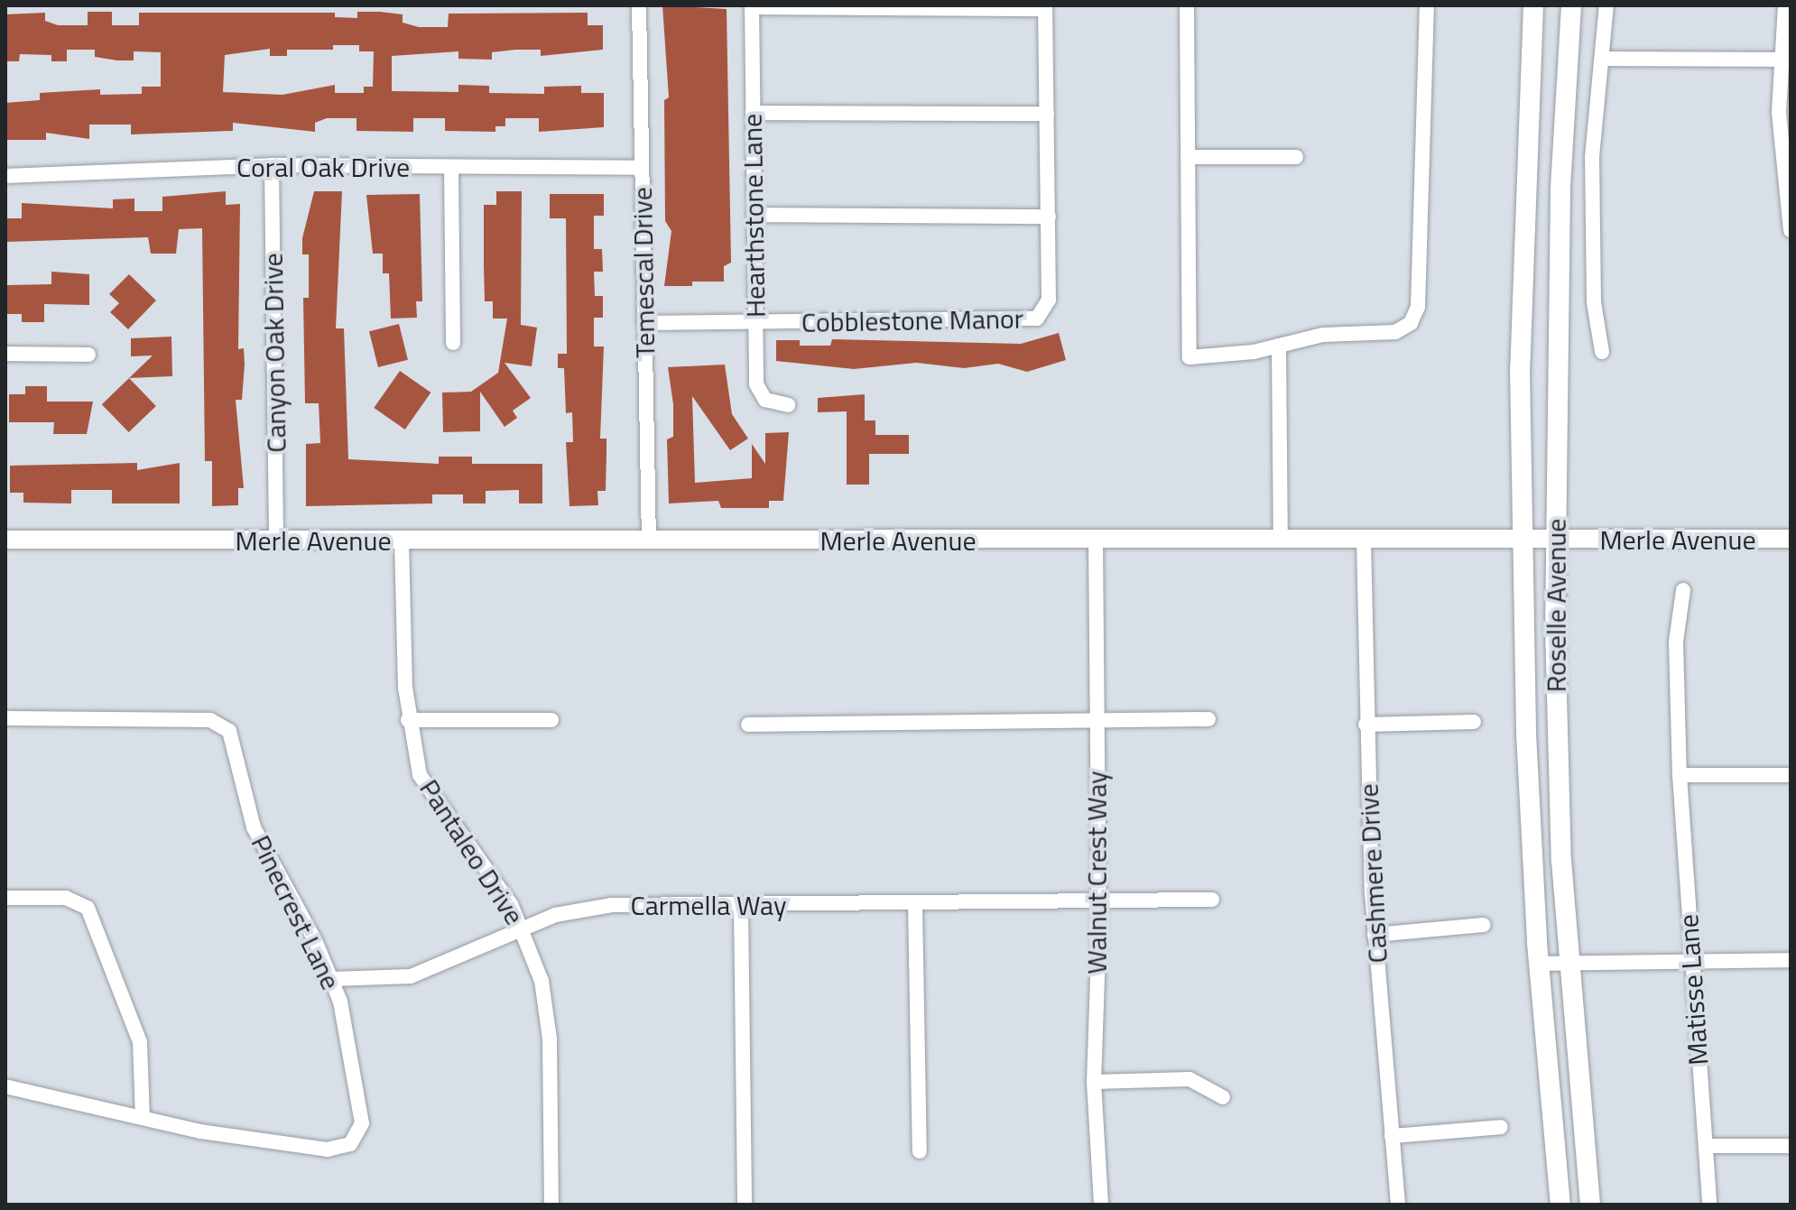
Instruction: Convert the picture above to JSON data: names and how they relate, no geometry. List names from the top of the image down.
{
  "streets": {
    "main road": ["Roselle Avenue"],
    "street": [
      "Coral Oak Drive",
      "Hearthstone Lane",
      "Temescal Drive",
      "Cobblestone Manor",
      "Canyon Oak Drive",
      "Merle Avenue",
      "Pantaleo Drive",
      "Walnut Crest Way",
      "Cashmere Drive",
      "Carmella Way",
      "Pinecrest Lane",
      "Matisse Lane"
    ]
  },
  "crossings": [
    ["Coral Oak Drive", "Temescal Drive"],
    ["Coral Oak Drive", "Canyon Oak Drive"],
    ["Hearthstone Lane", "Cobblestone Manor"],
    ["Temescal Drive", "Cobblestone Manor"],
    ["Temescal Drive", "Merle Avenue"],
    ["Canyon Oak Drive", "Merle Avenue"],
    ["Merle Avenue", "Roselle Avenue"],
    ["Merle Avenue", "Pantaleo Drive"],
    ["Merle Avenue", "Walnut Crest Way"],
    ["Merle Avenue", "Cashmere Drive"],
    ["Pantaleo Drive", "Carmella Way"],
    ["Walnut Crest Way", "Carmella Way"],
    ["Carmella Way", "Pinecrest Lane"]
  ]
}
